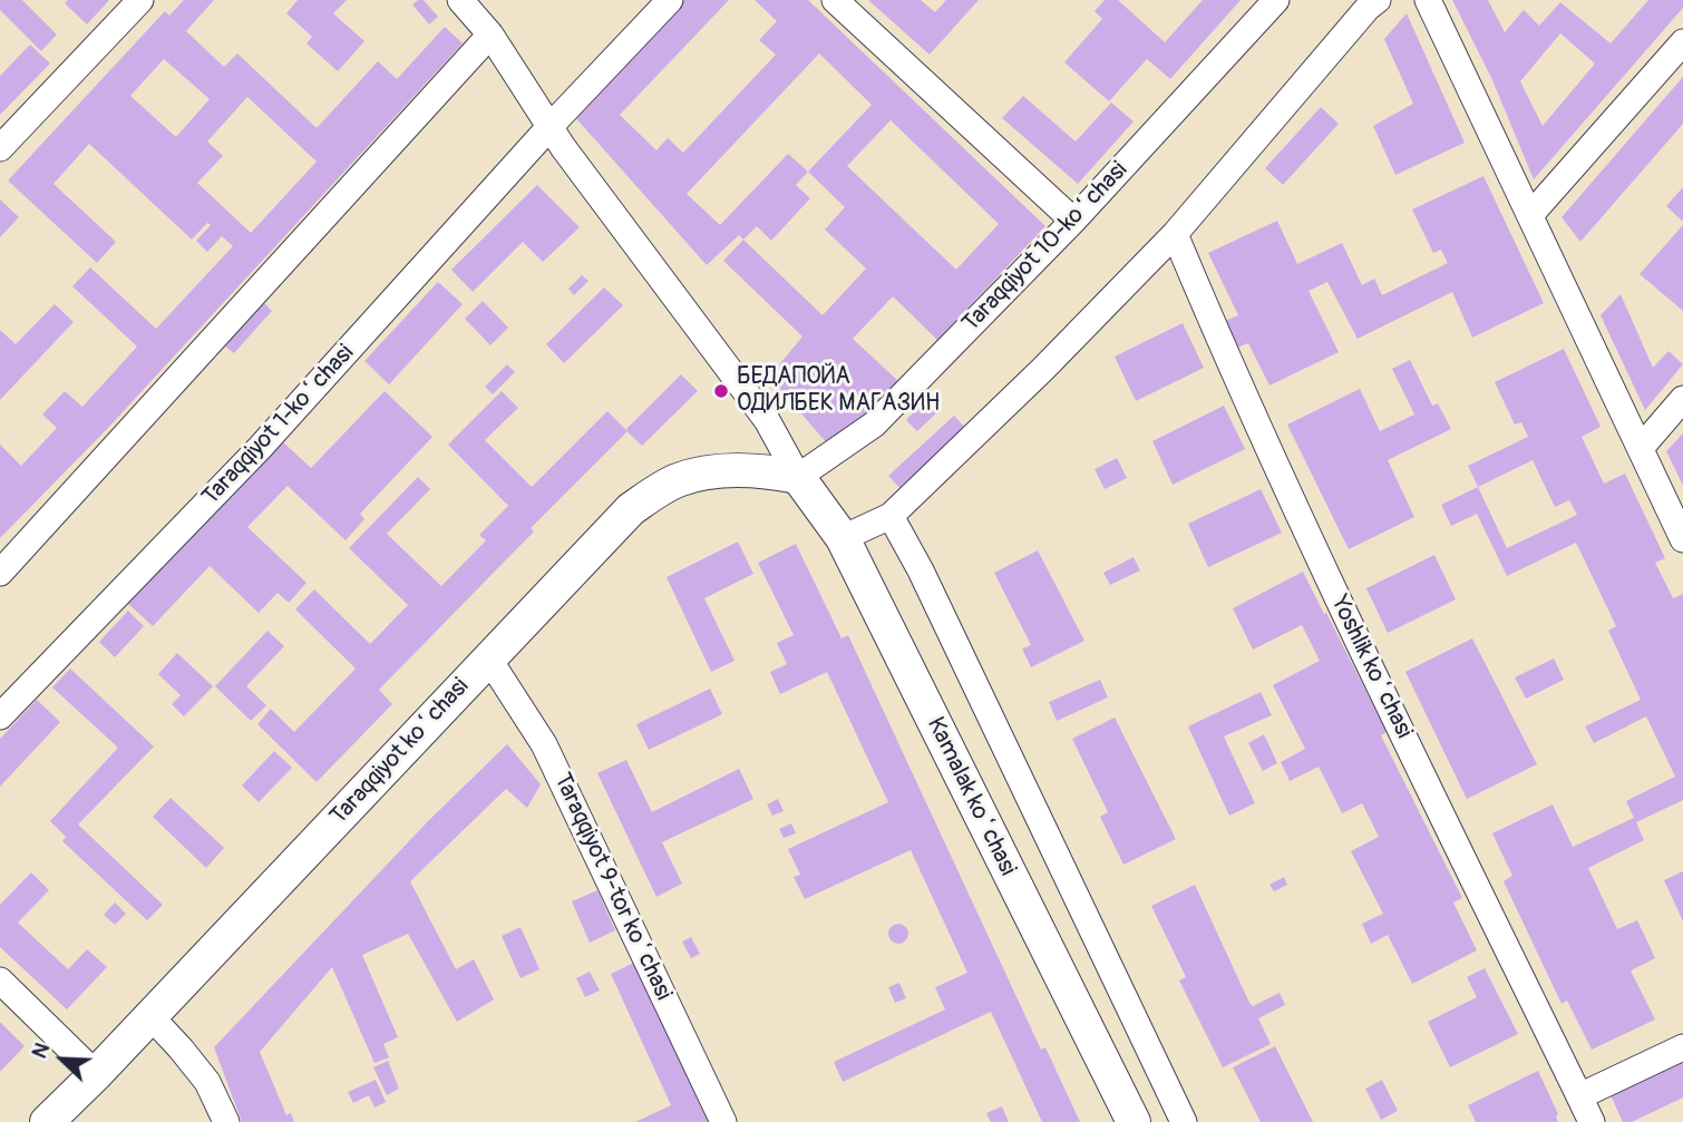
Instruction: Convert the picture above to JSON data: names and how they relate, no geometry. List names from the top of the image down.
{
  "streets": {
    "street": [
      "Taraqqiyot 10-koʻchasi",
      "Taraqqiyot 1-koʻchasi",
      "Yoshlik koʻchasi",
      "Taraqqiyot koʻchasi",
      "Kamalak koʻchasi",
      "Taraqqiyot 9-tor koʻchasi"
    ]
  },
  "crossings": [
    ["Taraqqiyot 10-koʻchasi", "Taraqqiyot koʻchasi"],
    ["Taraqqiyot 10-koʻchasi", "Kamalak koʻchasi"],
    ["Taraqqiyot koʻchasi", "Kamalak koʻchasi"],
    ["Taraqqiyot koʻchasi", "Taraqqiyot 9-tor koʻchasi"]
  ],
  "places": ["БЕДАПОЙА ОДИЛБЕК МАГАЗИН"],
  "north": "top left"
}
